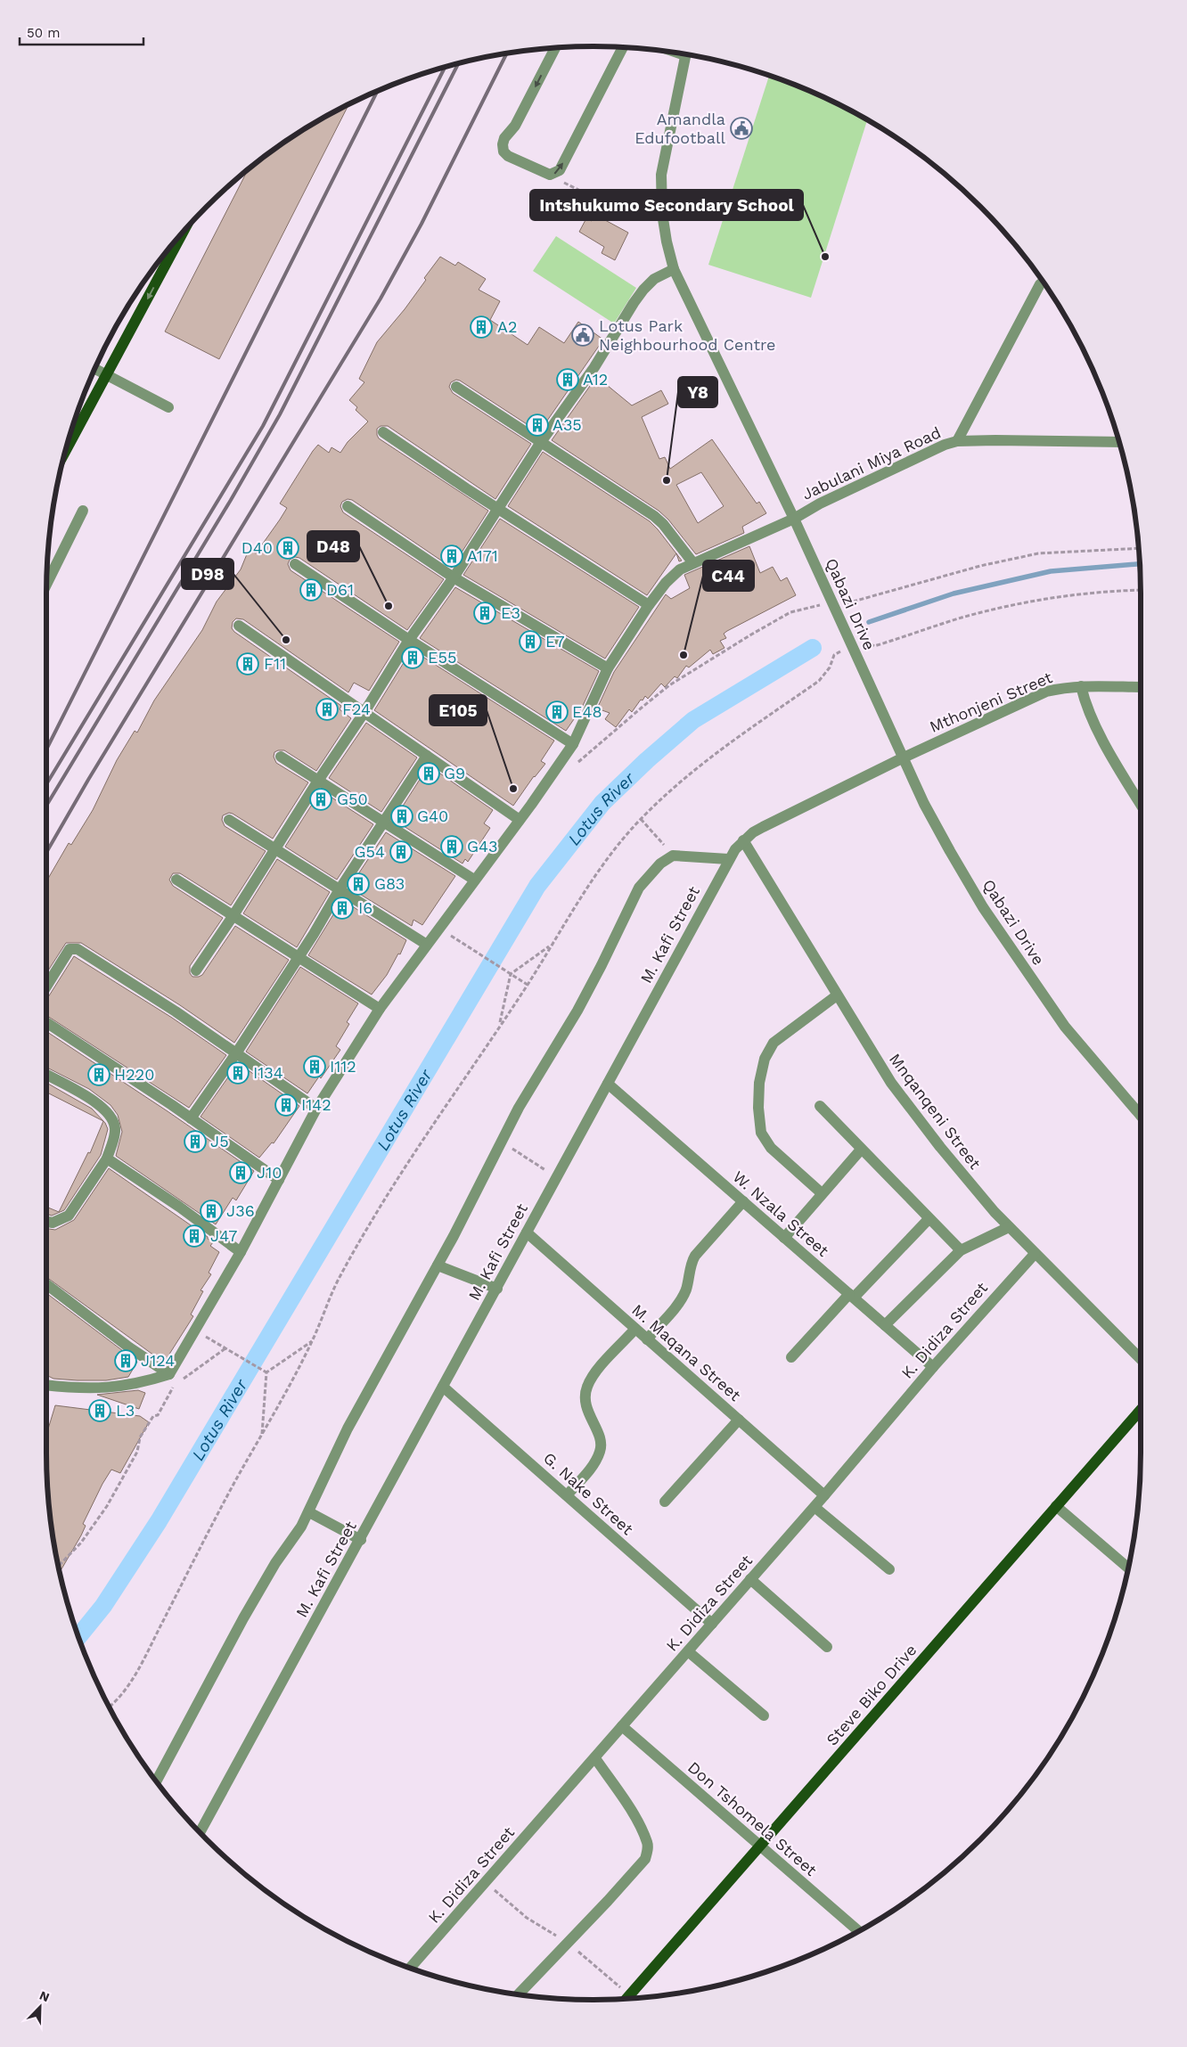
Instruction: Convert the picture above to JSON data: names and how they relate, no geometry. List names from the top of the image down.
{
  "streets": {
    "main road": ["Steve Biko Drive"],
    "street": [
      "Jabulani Miya Road",
      "Qabazi Drive",
      "Mthonjeni Street",
      "M. Kafi Street",
      "Mnqanqeni Street",
      "W. Nzala Street",
      "K. Didiza Street",
      "M. Maqana Street",
      "G. Nake Street",
      "Don Tshomela Street"
    ]
  },
  "crossings": [
    ["Jabulani Miya Road", "Qabazi Drive"],
    ["Qabazi Drive", "Mthonjeni Street"],
    ["Qabazi Drive", "M. Kafi Street"],
    ["Mthonjeni Street", "M. Kafi Street"],
    ["M. Kafi Street", "Mnqanqeni Street"],
    ["M. Kafi Street", "W. Nzala Street"],
    ["M. Kafi Street", "M. Maqana Street"],
    ["M. Kafi Street", "G. Nake Street"],
    ["Mnqanqeni Street", "K. Didiza Street"],
    ["W. Nzala Street", "K. Didiza Street"],
    ["K. Didiza Street", "M. Maqana Street"],
    ["K. Didiza Street", "G. Nake Street"],
    ["K. Didiza Street", "Don Tshomela Street"],
    ["Steve Biko Drive", "Don Tshomela Street"]
  ],
  "water": ["Lotus River"],
  "places": {
    "public building": ["Amandla Edufootball", "Lotus Park Neighbourhood Centre"],
    "other": [
      "Intshukumo Secondary School",
      "Y8",
      "D48",
      "D98",
      "C44",
      "E105"
    ],
    "building": [
      "A2",
      "A12",
      "A35",
      "D40",
      "A171",
      "D61",
      "E3",
      "E7",
      "E55",
      "F11",
      "F24",
      "E48",
      "G9",
      "G50",
      "G40",
      "G43",
      "G54",
      "G83",
      "I6",
      "I112",
      "I134",
      "H220",
      "I142",
      "J5",
      "J10",
      "J36",
      "J47",
      "J124",
      "L3"
    ]
  },
  "scale_bar": "50 m",
  "north": "top right"
}
